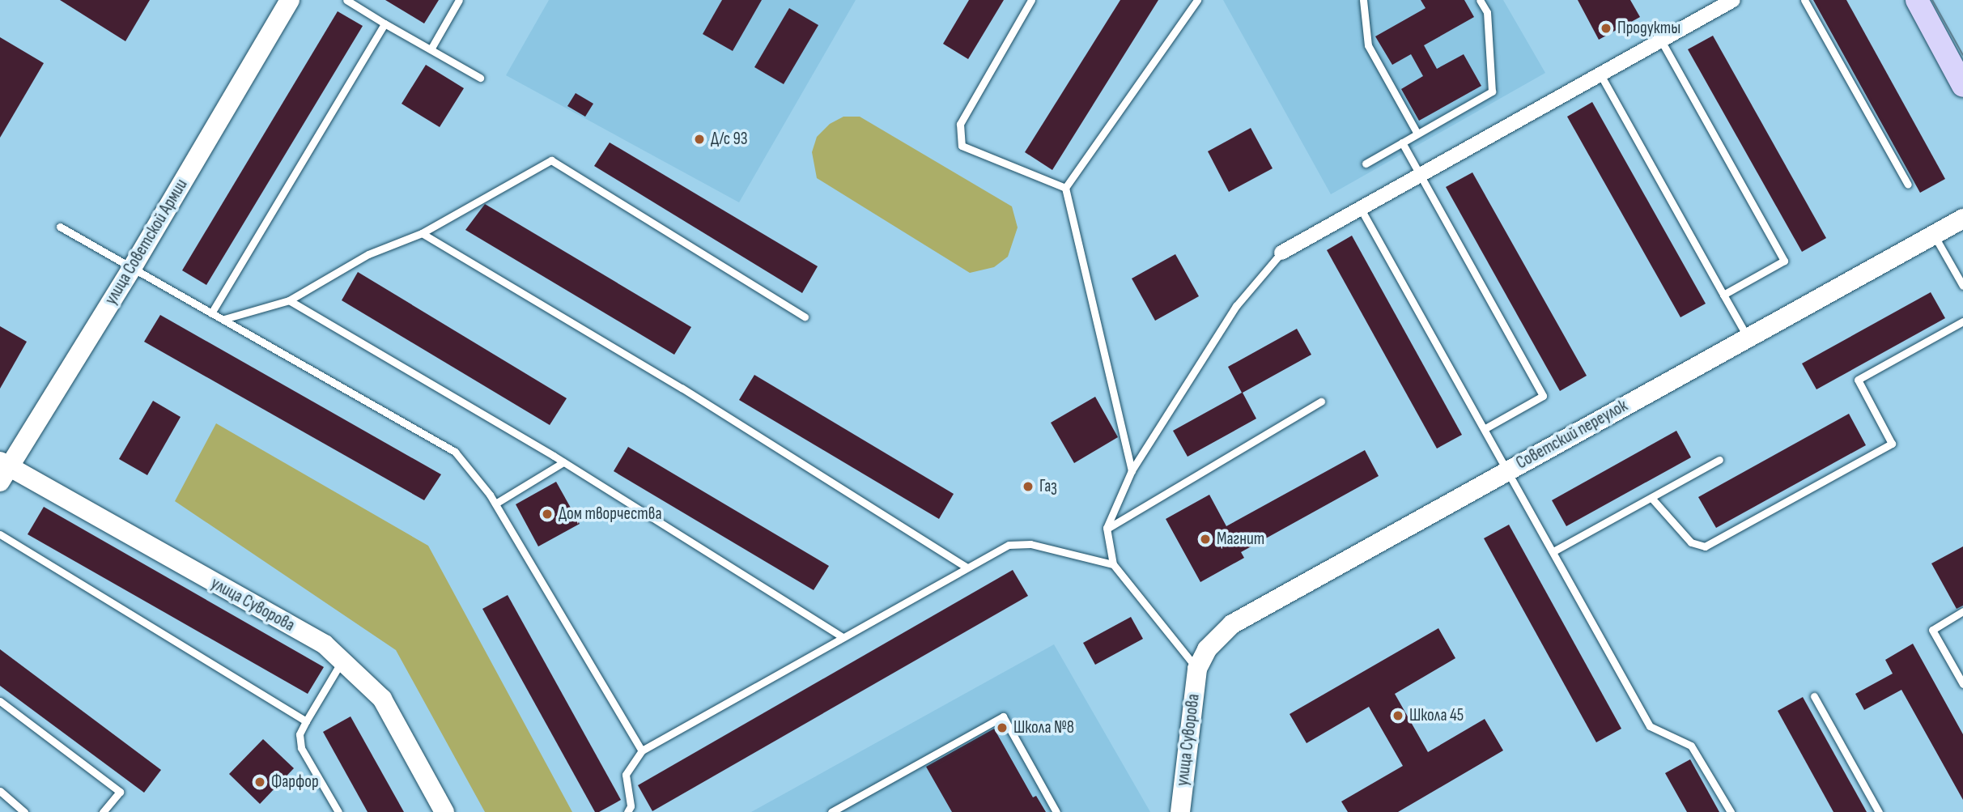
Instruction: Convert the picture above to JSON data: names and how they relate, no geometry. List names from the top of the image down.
{
  "streets": {
    "street": ["улица Советской Армии", "Советский переулок", "улица Суворова"]
  },
  "crossings": [
    ["улица Советской Армии", "улица Суворова"],
    ["Советский переулок", "улица Суворова"]
  ],
  "places": [
    "Продукты",
    "Д/с 93",
    "Газ",
    "Дом творчества",
    "Магнит",
    "Школа 45",
    "Школа №8",
    "Фарфор"
  ]
}
